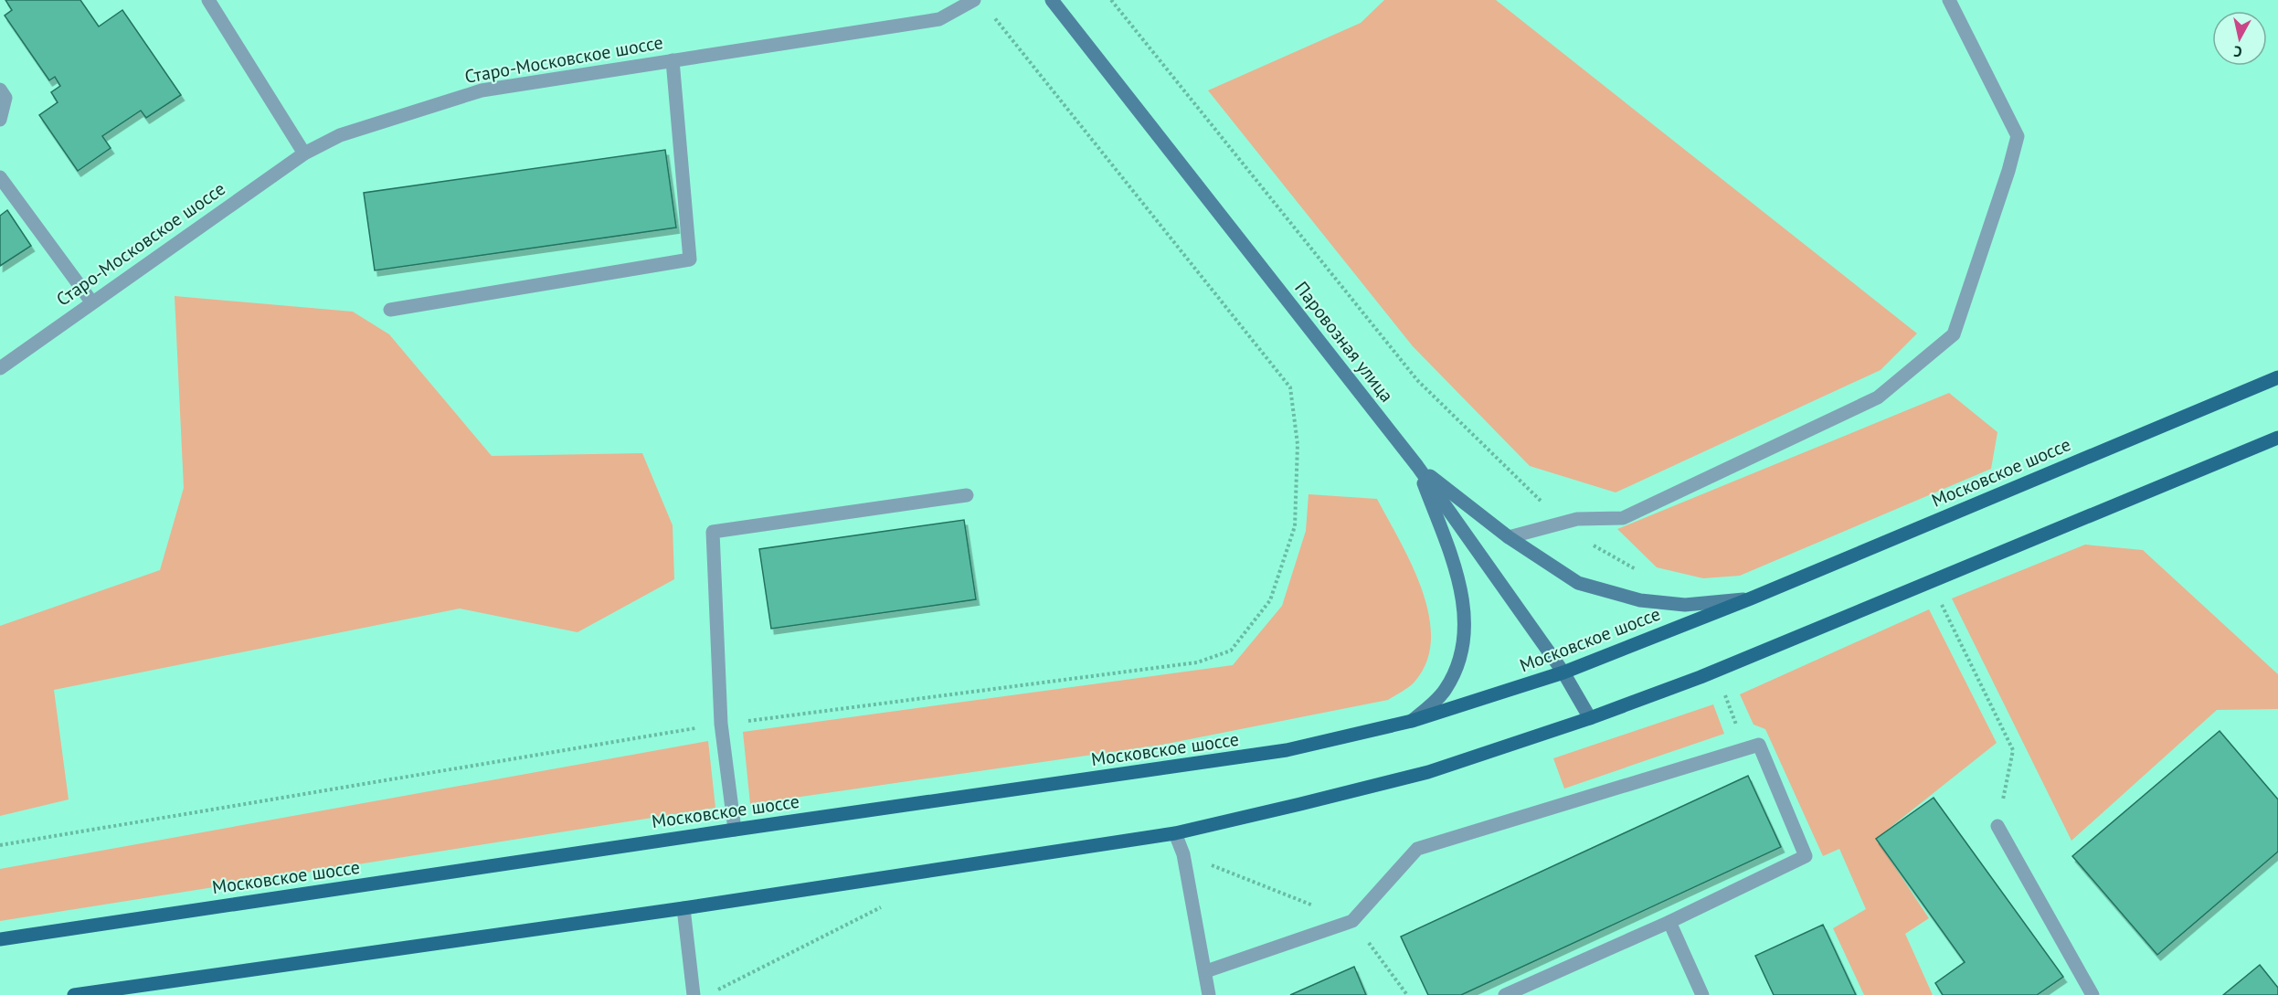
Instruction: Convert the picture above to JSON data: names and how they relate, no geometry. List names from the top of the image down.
{
  "streets": {
    "main road": ["Паровозная улица", "Московское шоссе"],
    "street": ["Старо-Московское шоссе"]
  },
  "crossings": [
    ["Паровозная улица", "Московское шоссе"]
  ],
  "north": "bottom"
}
